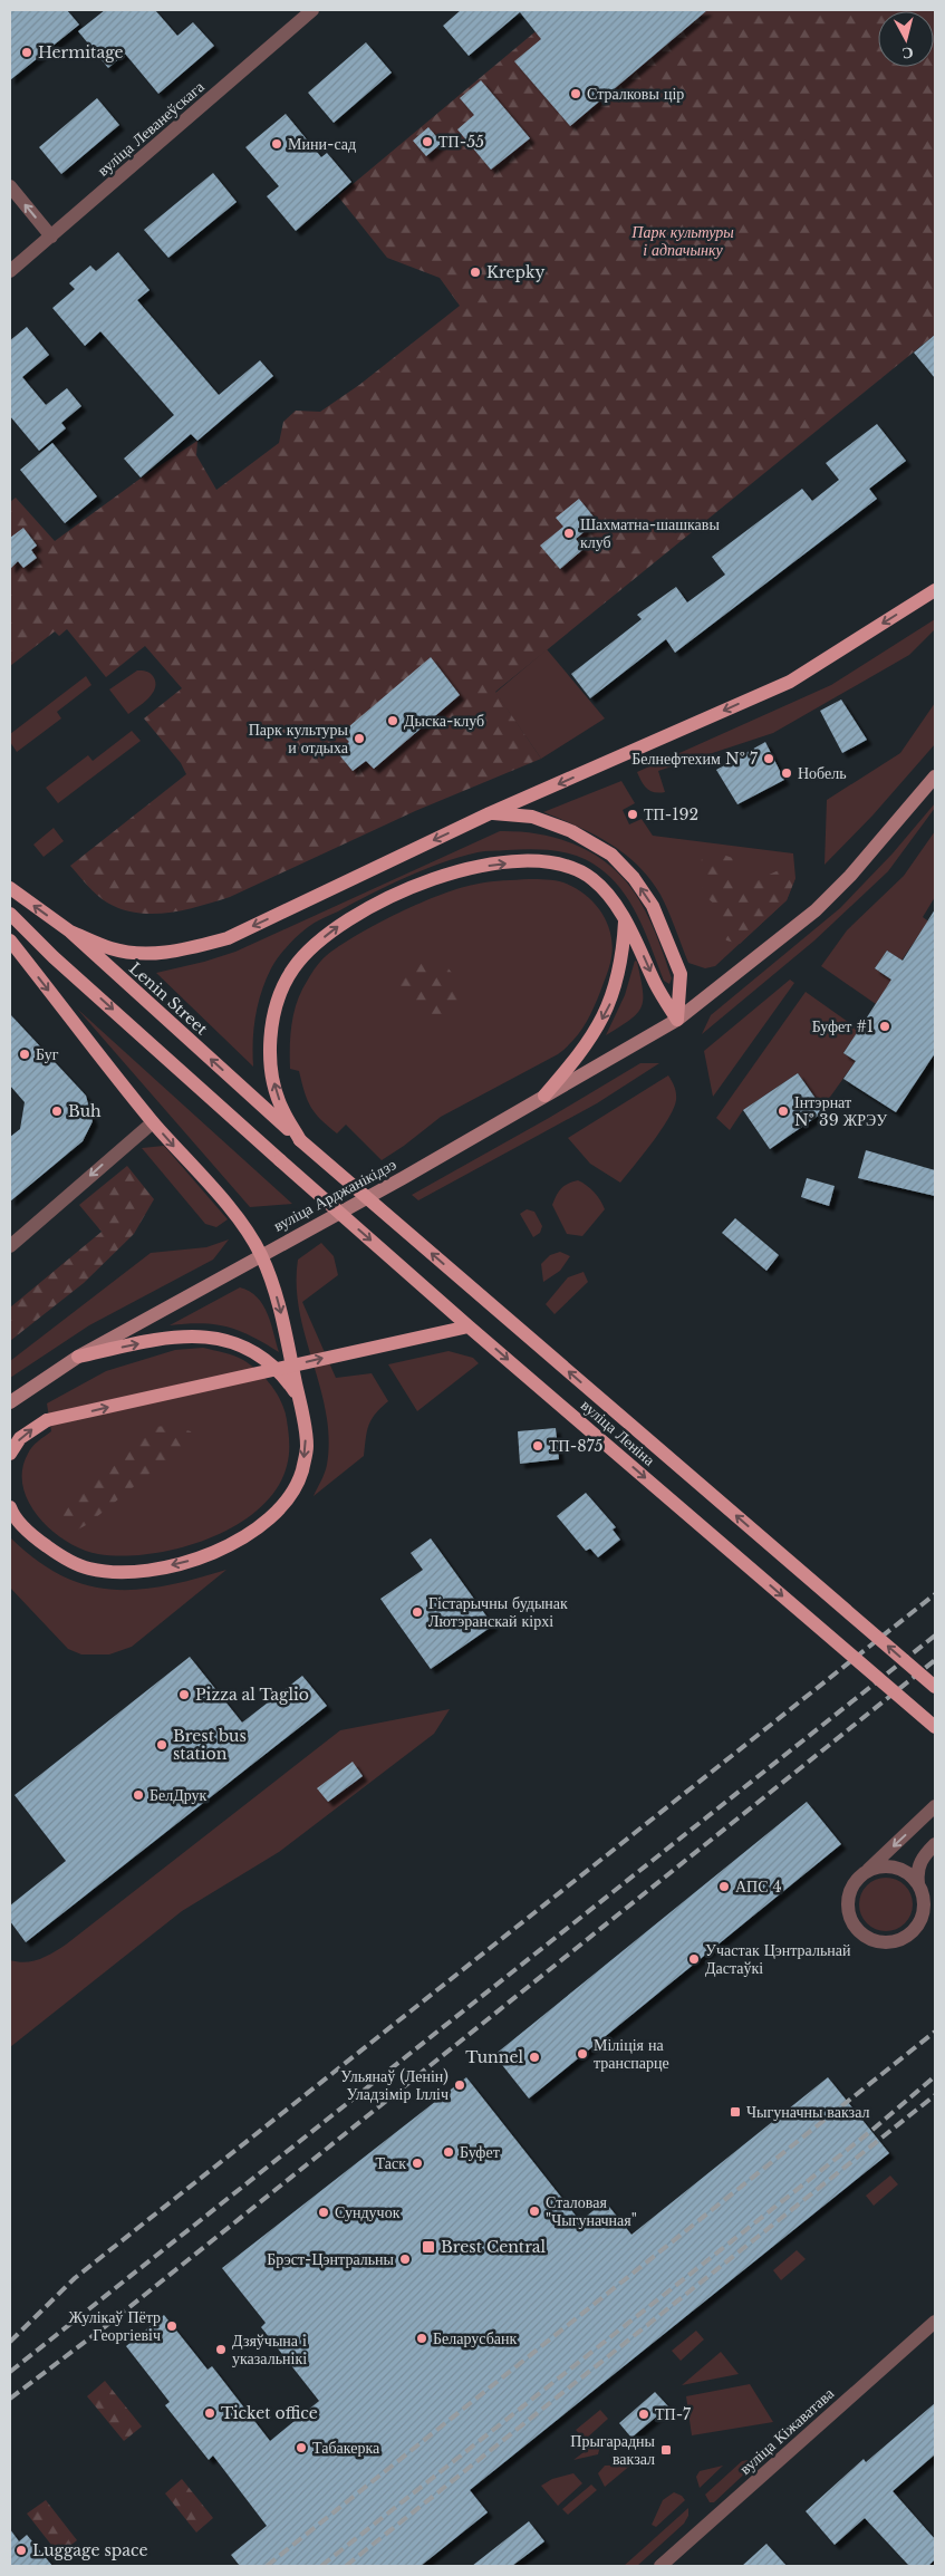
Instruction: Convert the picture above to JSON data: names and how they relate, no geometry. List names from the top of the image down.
{
  "streets": {
    "main road": ["Lenin Street", "вуліца Арджанікідзэ", "вуліца Леніна"],
    "street": ["вуліца Леванеўскага", "вуліца Кіжаватава"]
  },
  "crossings": [
    ["Lenin Street", "вуліца Леніна"]
  ],
  "parks": ["Парк культуры і адпачынку"],
  "places": {
    "other": [
      "Hermitage",
      "Стралковы цір",
      "ТП-55",
      "Мини-сад",
      "Krepky",
      "Шахматна-шашкавы клуб",
      "Дыска-клуб",
      "Парк культуры и отдыха",
      "Белнефтехим № 7",
      "Нобель",
      "ТП-192",
      "Буфет #1",
      "Буг",
      "Buh",
      "Інтэрнат № 39 ЖРЭУ",
      "ТП-875",
      "Гістарычны будынак Лютэранскай кірхі",
      "Pizza al Taglio",
      "Brest bus station",
      "БелДрук",
      "АПС 4",
      "Участак Цэнтральнай Дастаўкі",
      "Міліція на транспарце",
      "Tunnel",
      "Ульянаў (Ленін) Уладзімір Ілліч",
      "Буфет",
      "Таск",
      "Сталовая \"Чыгуначная\"",
      "Сундучок",
      "Брэст-Цэнтральны",
      "Жулікаў Пётр Георгіевіч",
      "Беларусбанк",
      "Дзяўчына і указальнікі",
      "Ticket office",
      "ТП-7",
      "Табакерка",
      "Luggage space"
    ],
    "transit": ["Чыгуначны вакзал", "Brest Central", "Прыгарадны вакзал"]
  },
  "north": "bottom"
}
